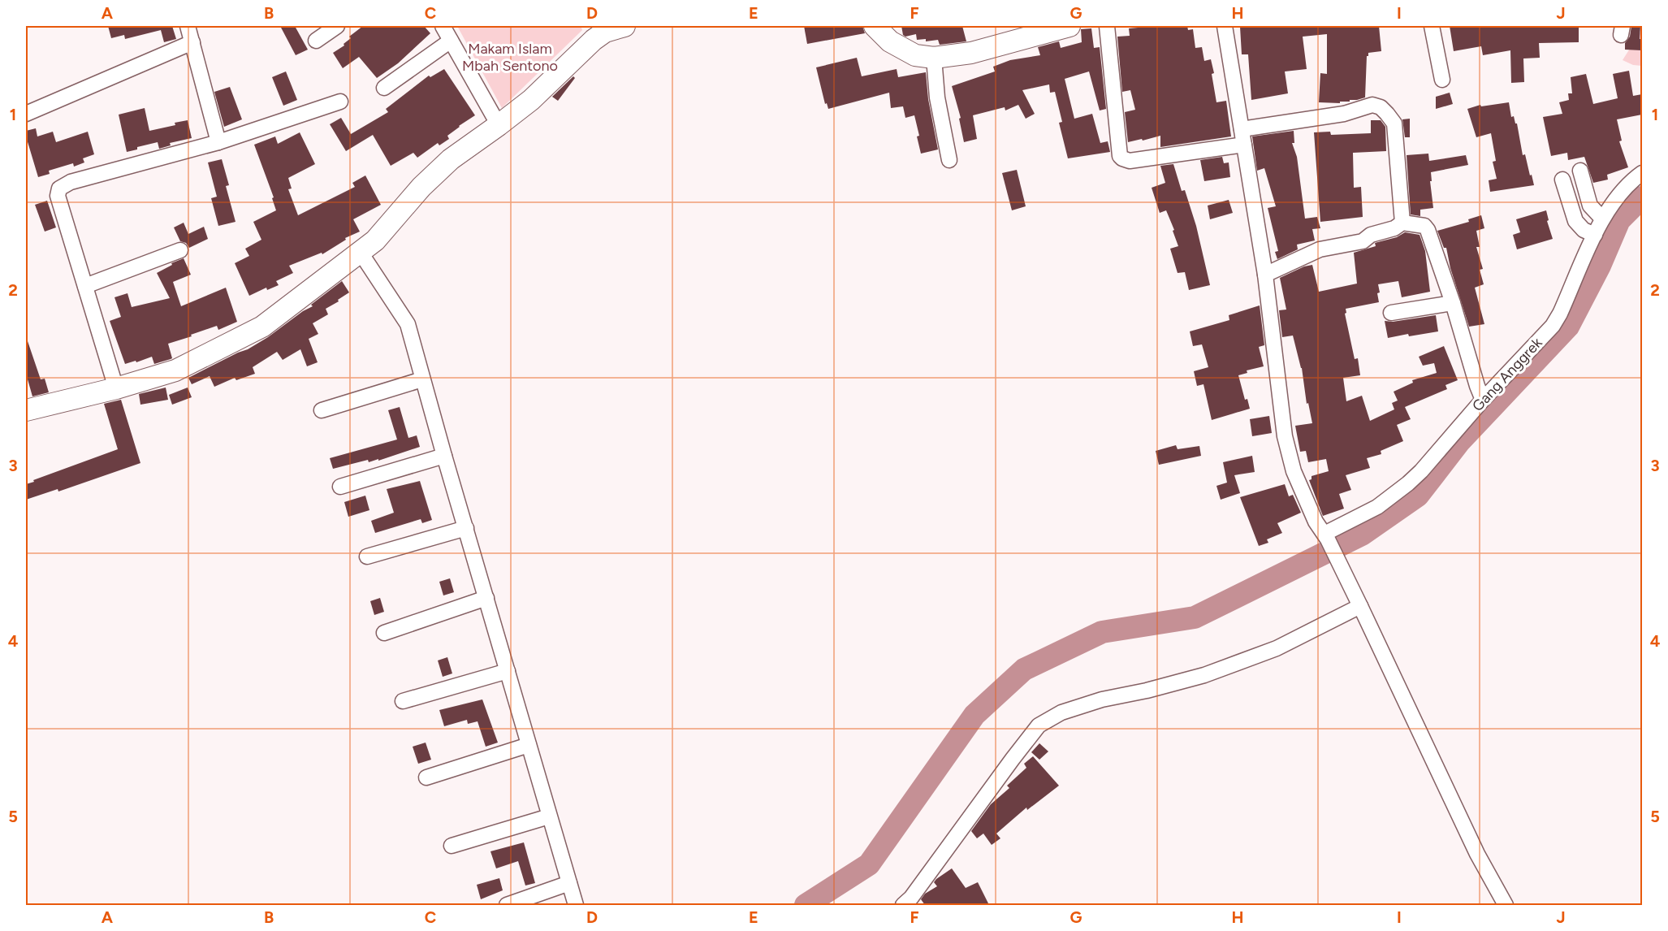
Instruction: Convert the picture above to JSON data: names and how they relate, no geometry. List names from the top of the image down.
{
  "streets": {
    "street": ["Gang Anggrek"]
  },
  "parks": ["Makam Islam Mbah Sentono"],
  "grid": {
    "columns": [
      "A",
      "B",
      "C",
      "D",
      "E",
      "F",
      "G",
      "H",
      "I",
      "J"
    ],
    "rows": [
      "1",
      "2",
      "3",
      "4",
      "5"
    ]
  }
}
